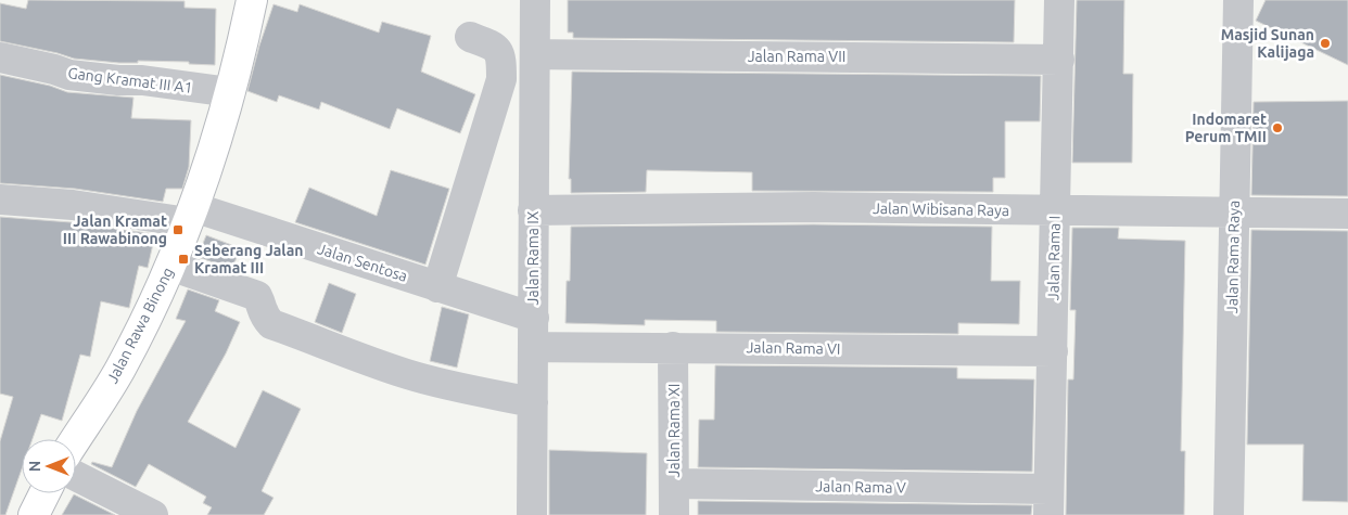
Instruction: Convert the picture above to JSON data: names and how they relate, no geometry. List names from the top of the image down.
{
  "streets": {
    "main road": ["Jalan Rawa Binong"],
    "street": [
      "Jalan Rama VII",
      "Gang Kramat III A1",
      "Jalan Wibisana Raya",
      "Jalan Rama Raya",
      "Jalan Rama IX",
      "Jalan Rama I",
      "Jalan Sentosa",
      "Jalan Rama VI",
      "Jalan Rama XI",
      "Jalan Rama V"
    ]
  },
  "crossings": [
    ["Jalan Rama VII", "Jalan Rama IX"],
    ["Jalan Rama VII", "Jalan Rama I"],
    ["Gang Kramat III A1", "Jalan Rawa Binong"],
    ["Jalan Wibisana Raya", "Jalan Rama Raya"],
    ["Jalan Wibisana Raya", "Jalan Rama IX"],
    ["Jalan Wibisana Raya", "Jalan Rama I"],
    ["Jalan Rama IX", "Jalan Sentosa"],
    ["Jalan Rama IX", "Jalan Rama VI"],
    ["Jalan Rama I", "Jalan Rama VI"],
    ["Jalan Rama I", "Jalan Rama V"],
    ["Jalan Sentosa", "Jalan Rawa Binong"],
    ["Jalan Sentosa", "Jalan Rama VI"],
    ["Jalan Rama VI", "Jalan Rama XI"],
    ["Jalan Rama XI", "Jalan Rama V"]
  ],
  "places": {
    "other": ["Masjid Sunan Kalijaga", "Indomaret Perum TMII"],
    "transit": ["Jalan Kramat III Rawabinong", "Seberang Jalan Kramat III"]
  },
  "north": "left"
}
